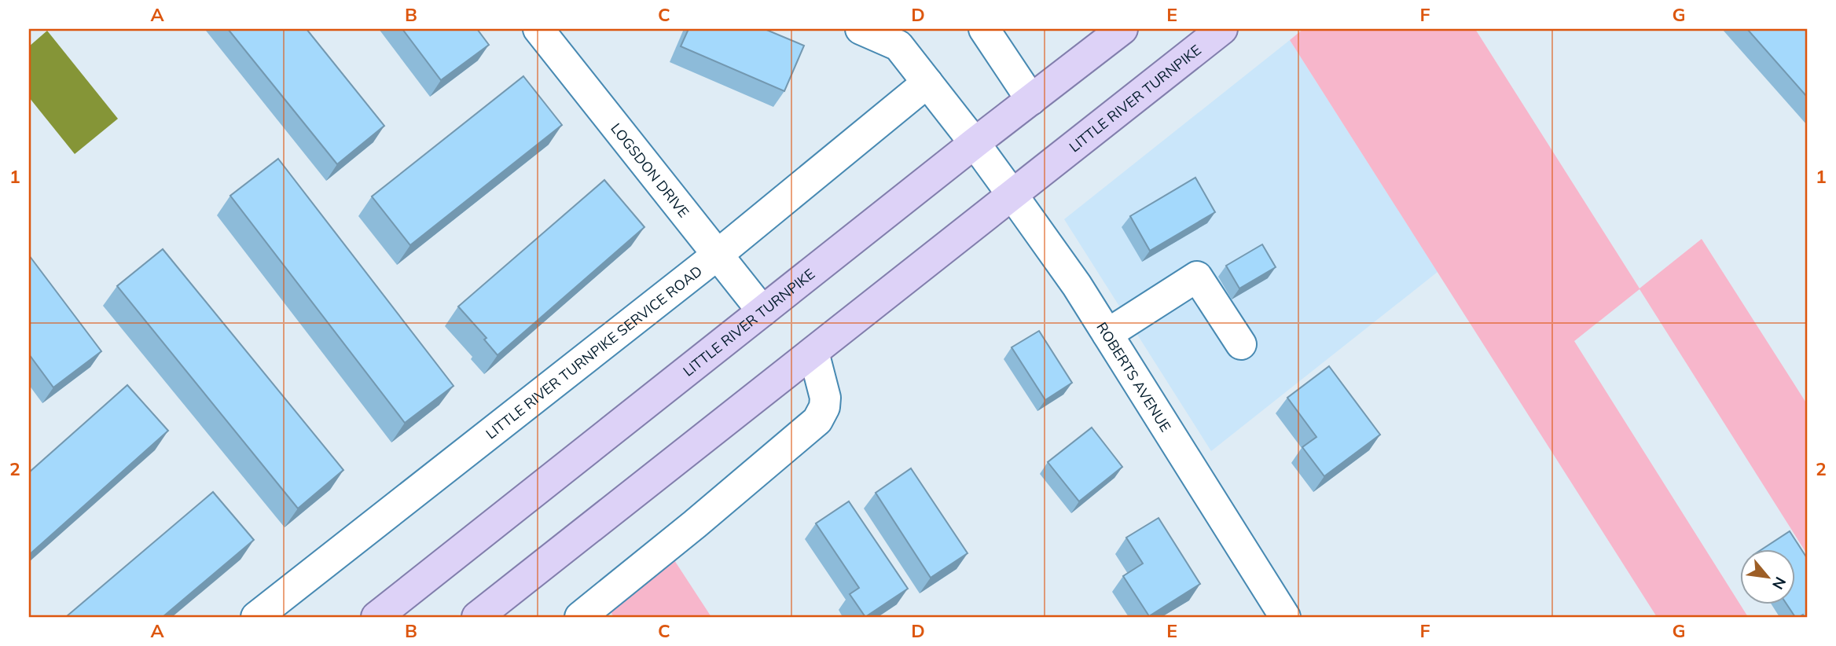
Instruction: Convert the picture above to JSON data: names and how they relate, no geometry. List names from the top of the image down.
{
  "streets": {
    "main road": ["LITTLE RIVER TURNPIKE"],
    "street": ["LOGSDON DRIVE", "LITTLE RIVER TURNPIKE SERVICE ROAD", "ROBERTS AVENUE"]
  },
  "crossings": [
    ["LITTLE RIVER TURNPIKE", "LOGSDON DRIVE"],
    ["LITTLE RIVER TURNPIKE", "ROBERTS AVENUE"],
    ["LOGSDON DRIVE", "LITTLE RIVER TURNPIKE SERVICE ROAD"],
    ["LITTLE RIVER TURNPIKE SERVICE ROAD", "ROBERTS AVENUE"]
  ],
  "north": "bottom right",
  "grid": {
    "columns": [
      "A",
      "B",
      "C",
      "D",
      "E",
      "F",
      "G"
    ],
    "rows": ["1", "2"]
  }
}
